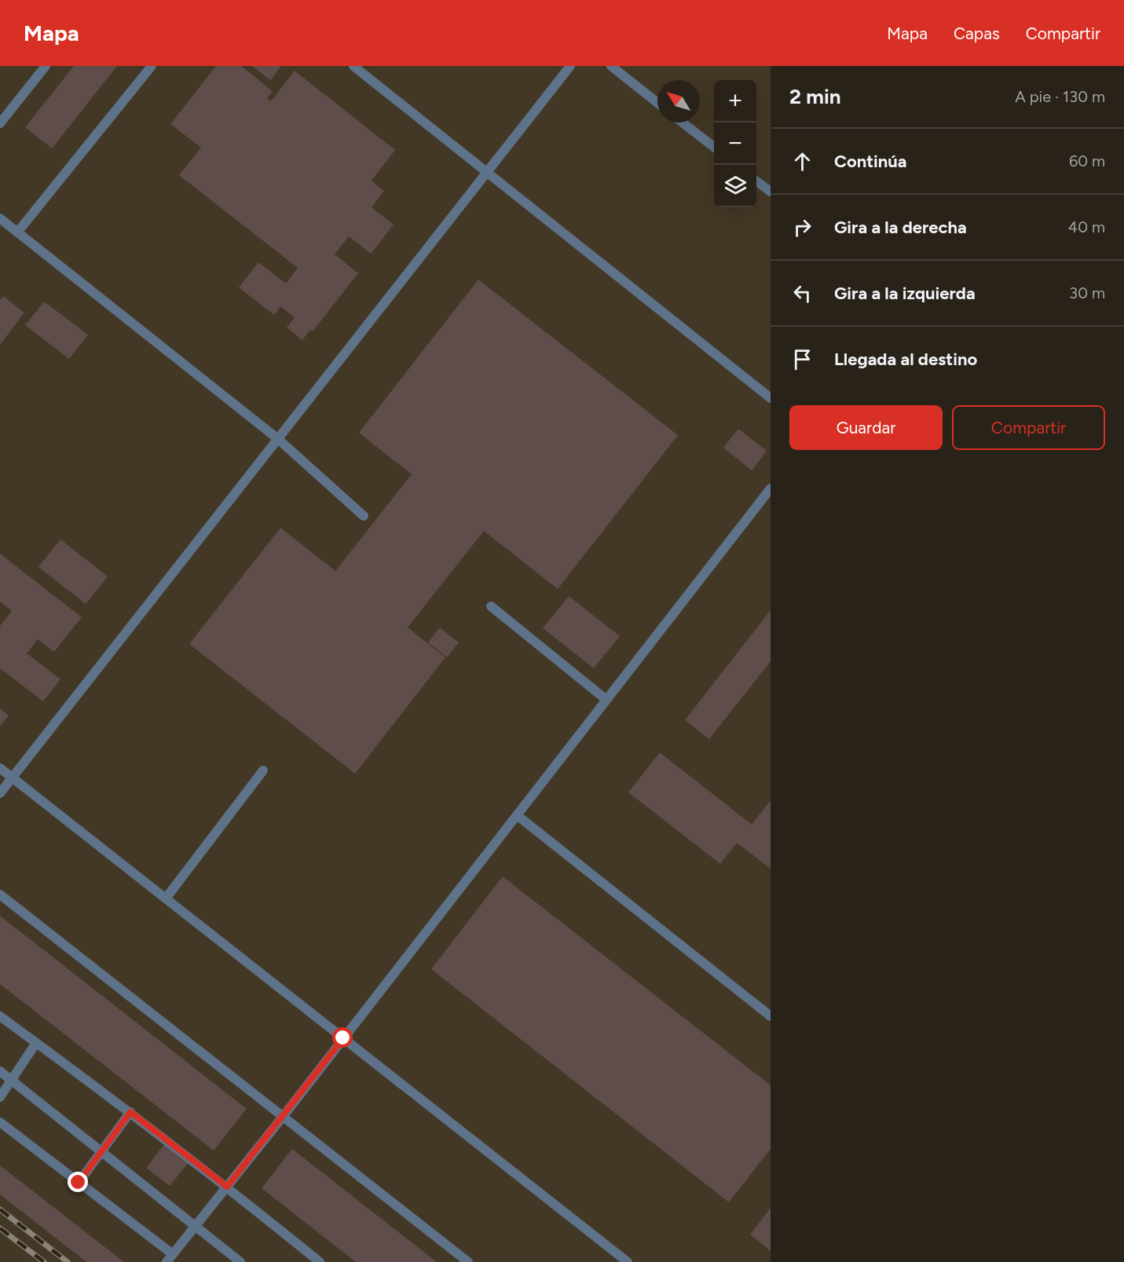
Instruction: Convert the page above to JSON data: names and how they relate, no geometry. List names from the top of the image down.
{
  "north": "top left",
  "page": {
    "header": "Mapa",
    "nav": ["Mapa", "Capas", "Compartir"],
    "heading": ["2 min", "A pie · 130 m"],
    "map_buttons": ["+", "−"],
    "list": [
      ["Continúa", "60 m"],
      ["Gira a la derecha", "40 m"],
      ["Gira a la izquierda", "30 m"],
      "Llegada al destino"
    ],
    "buttons": ["Guardar", "Compartir"]
  }
}
